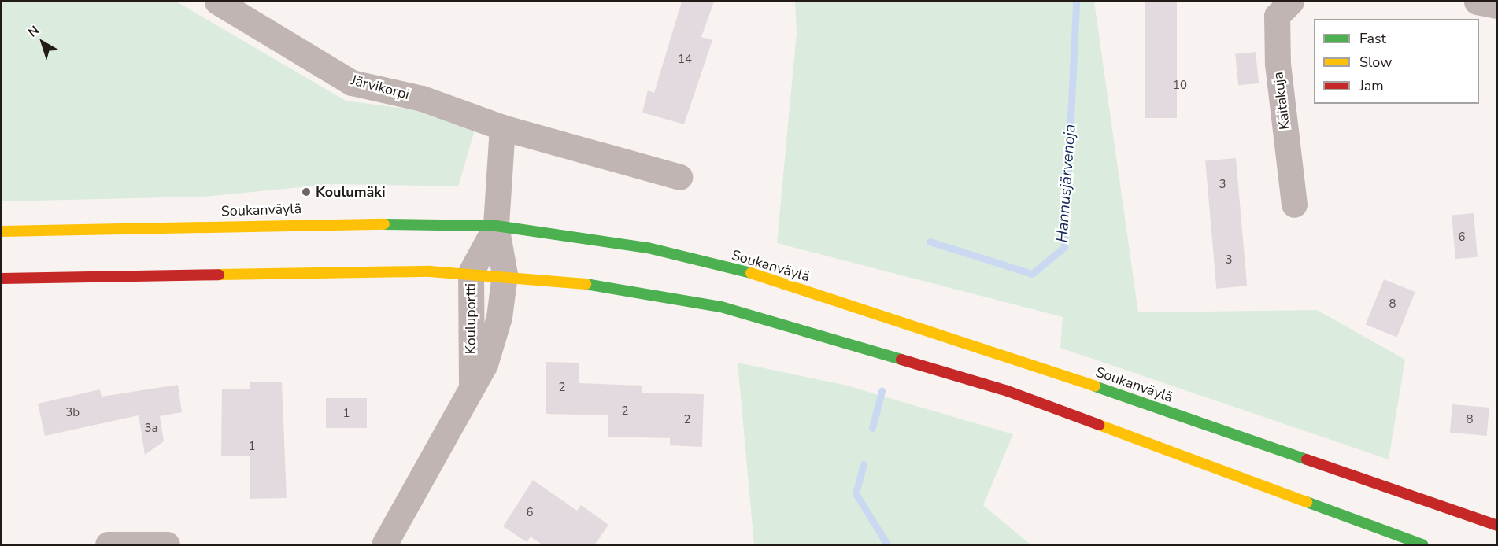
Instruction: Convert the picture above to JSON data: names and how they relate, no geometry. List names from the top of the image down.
{
  "streets": {
    "main road": ["Soukanväylä"],
    "street": ["Järvikorpi", "Kaitakuja", "Kouluportti"]
  },
  "crossings": [
    ["Soukanväylä", "Kouluportti"]
  ],
  "water": ["Hannusjärvenoja"],
  "places": ["Koulumäki"],
  "house_numbers": [
    "14",
    "10",
    "3",
    "6",
    "3",
    "8",
    "2",
    "2",
    "3b",
    "1",
    "2",
    "8",
    "3a",
    "1",
    "6"
  ],
  "legend": ["Fast", "Slow", "Jam"],
  "north": "top left"
}
